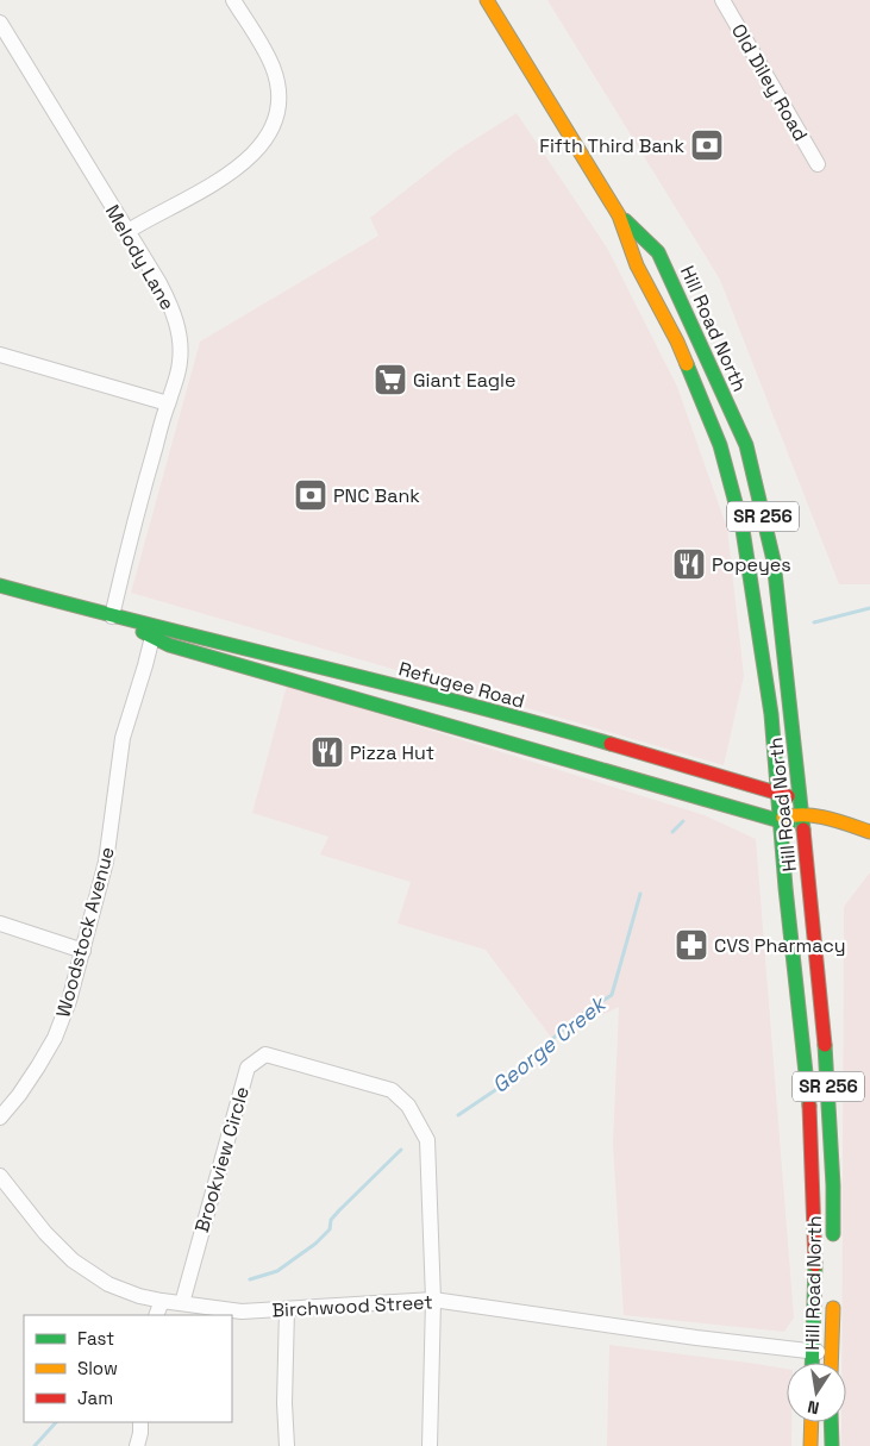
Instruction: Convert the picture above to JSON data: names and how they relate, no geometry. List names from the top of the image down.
{
  "streets": {
    "main road": ["Hill Road North", "SR 256", "Refugee Road"],
    "street": [
      "Old Diley Road",
      "Melody Lane",
      "Woodstock Avenue",
      "Brookview Circle",
      "Birchwood Street"
    ]
  },
  "crossings": [
    ["Melody Lane", "Refugee Road"],
    ["Hill Road North", "Refugee Road"],
    ["Hill Road North", "Birchwood Street"],
    ["Refugee Road", "Woodstock Avenue"],
    ["Brookview Circle", "Birchwood Street"]
  ],
  "water": ["George Creek"],
  "places": {
    "bank": ["Fifth Third Bank", "PNC Bank"],
    "supermarket": ["Giant Eagle"],
    "restaurant": ["Popeyes", "Pizza Hut"],
    "pharmacy": ["CVS Pharmacy"]
  },
  "legend": ["Fast", "Slow", "Jam"],
  "north": "bottom"
}
